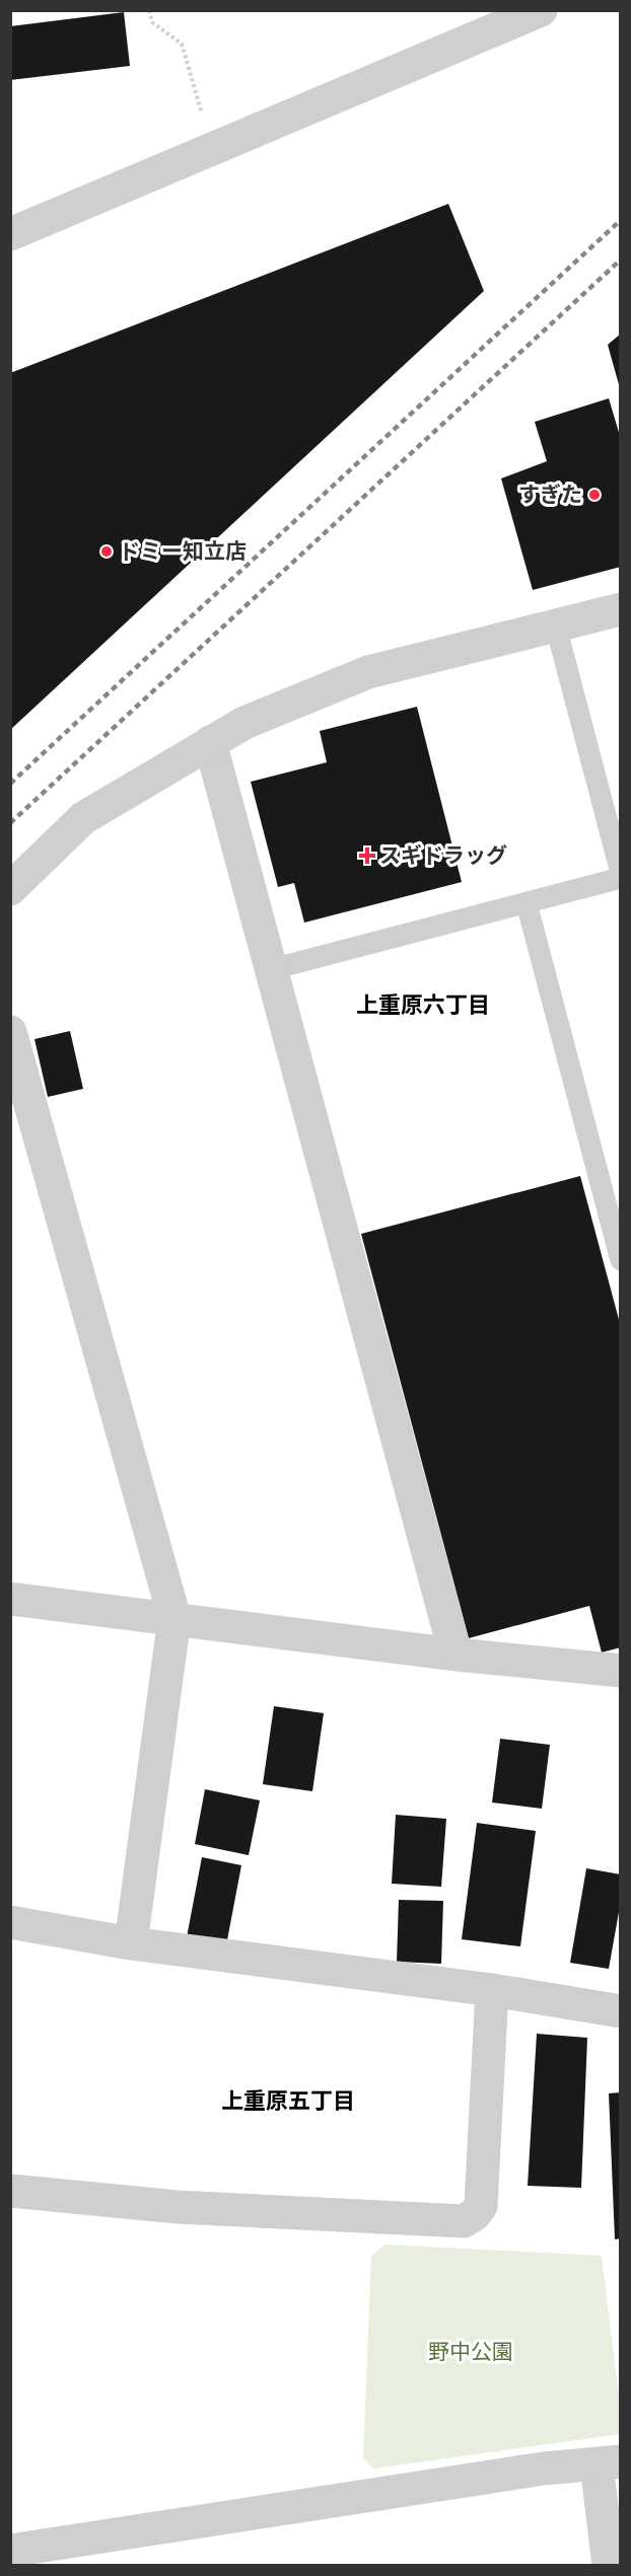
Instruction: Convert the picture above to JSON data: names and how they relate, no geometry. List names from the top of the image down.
{
  "districts": ["上重原六丁目", "上重原五丁目"],
  "parks": ["野中公園"],
  "places": {
    "other": ["すぎた", "ドミー知立店"],
    "health": ["スギドラッグ"]
  }
}
